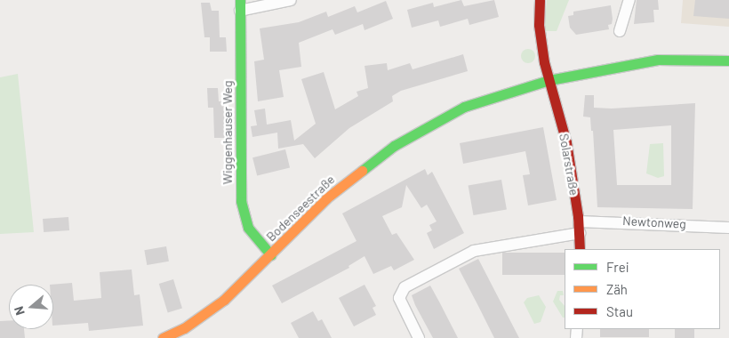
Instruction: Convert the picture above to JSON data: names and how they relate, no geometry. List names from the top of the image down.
{
  "streets": {
    "main road": ["Wiggenhauser Weg", "Solarstraße", "Bodenseestraße"],
    "street": ["Newtonweg"]
  },
  "crossings": [
    ["Wiggenhauser Weg", "Bodenseestraße"],
    ["Solarstraße", "Bodenseestraße"],
    ["Solarstraße", "Newtonweg"]
  ],
  "legend": ["Frei", "Zäh", "Stau"],
  "north": "left"
}
